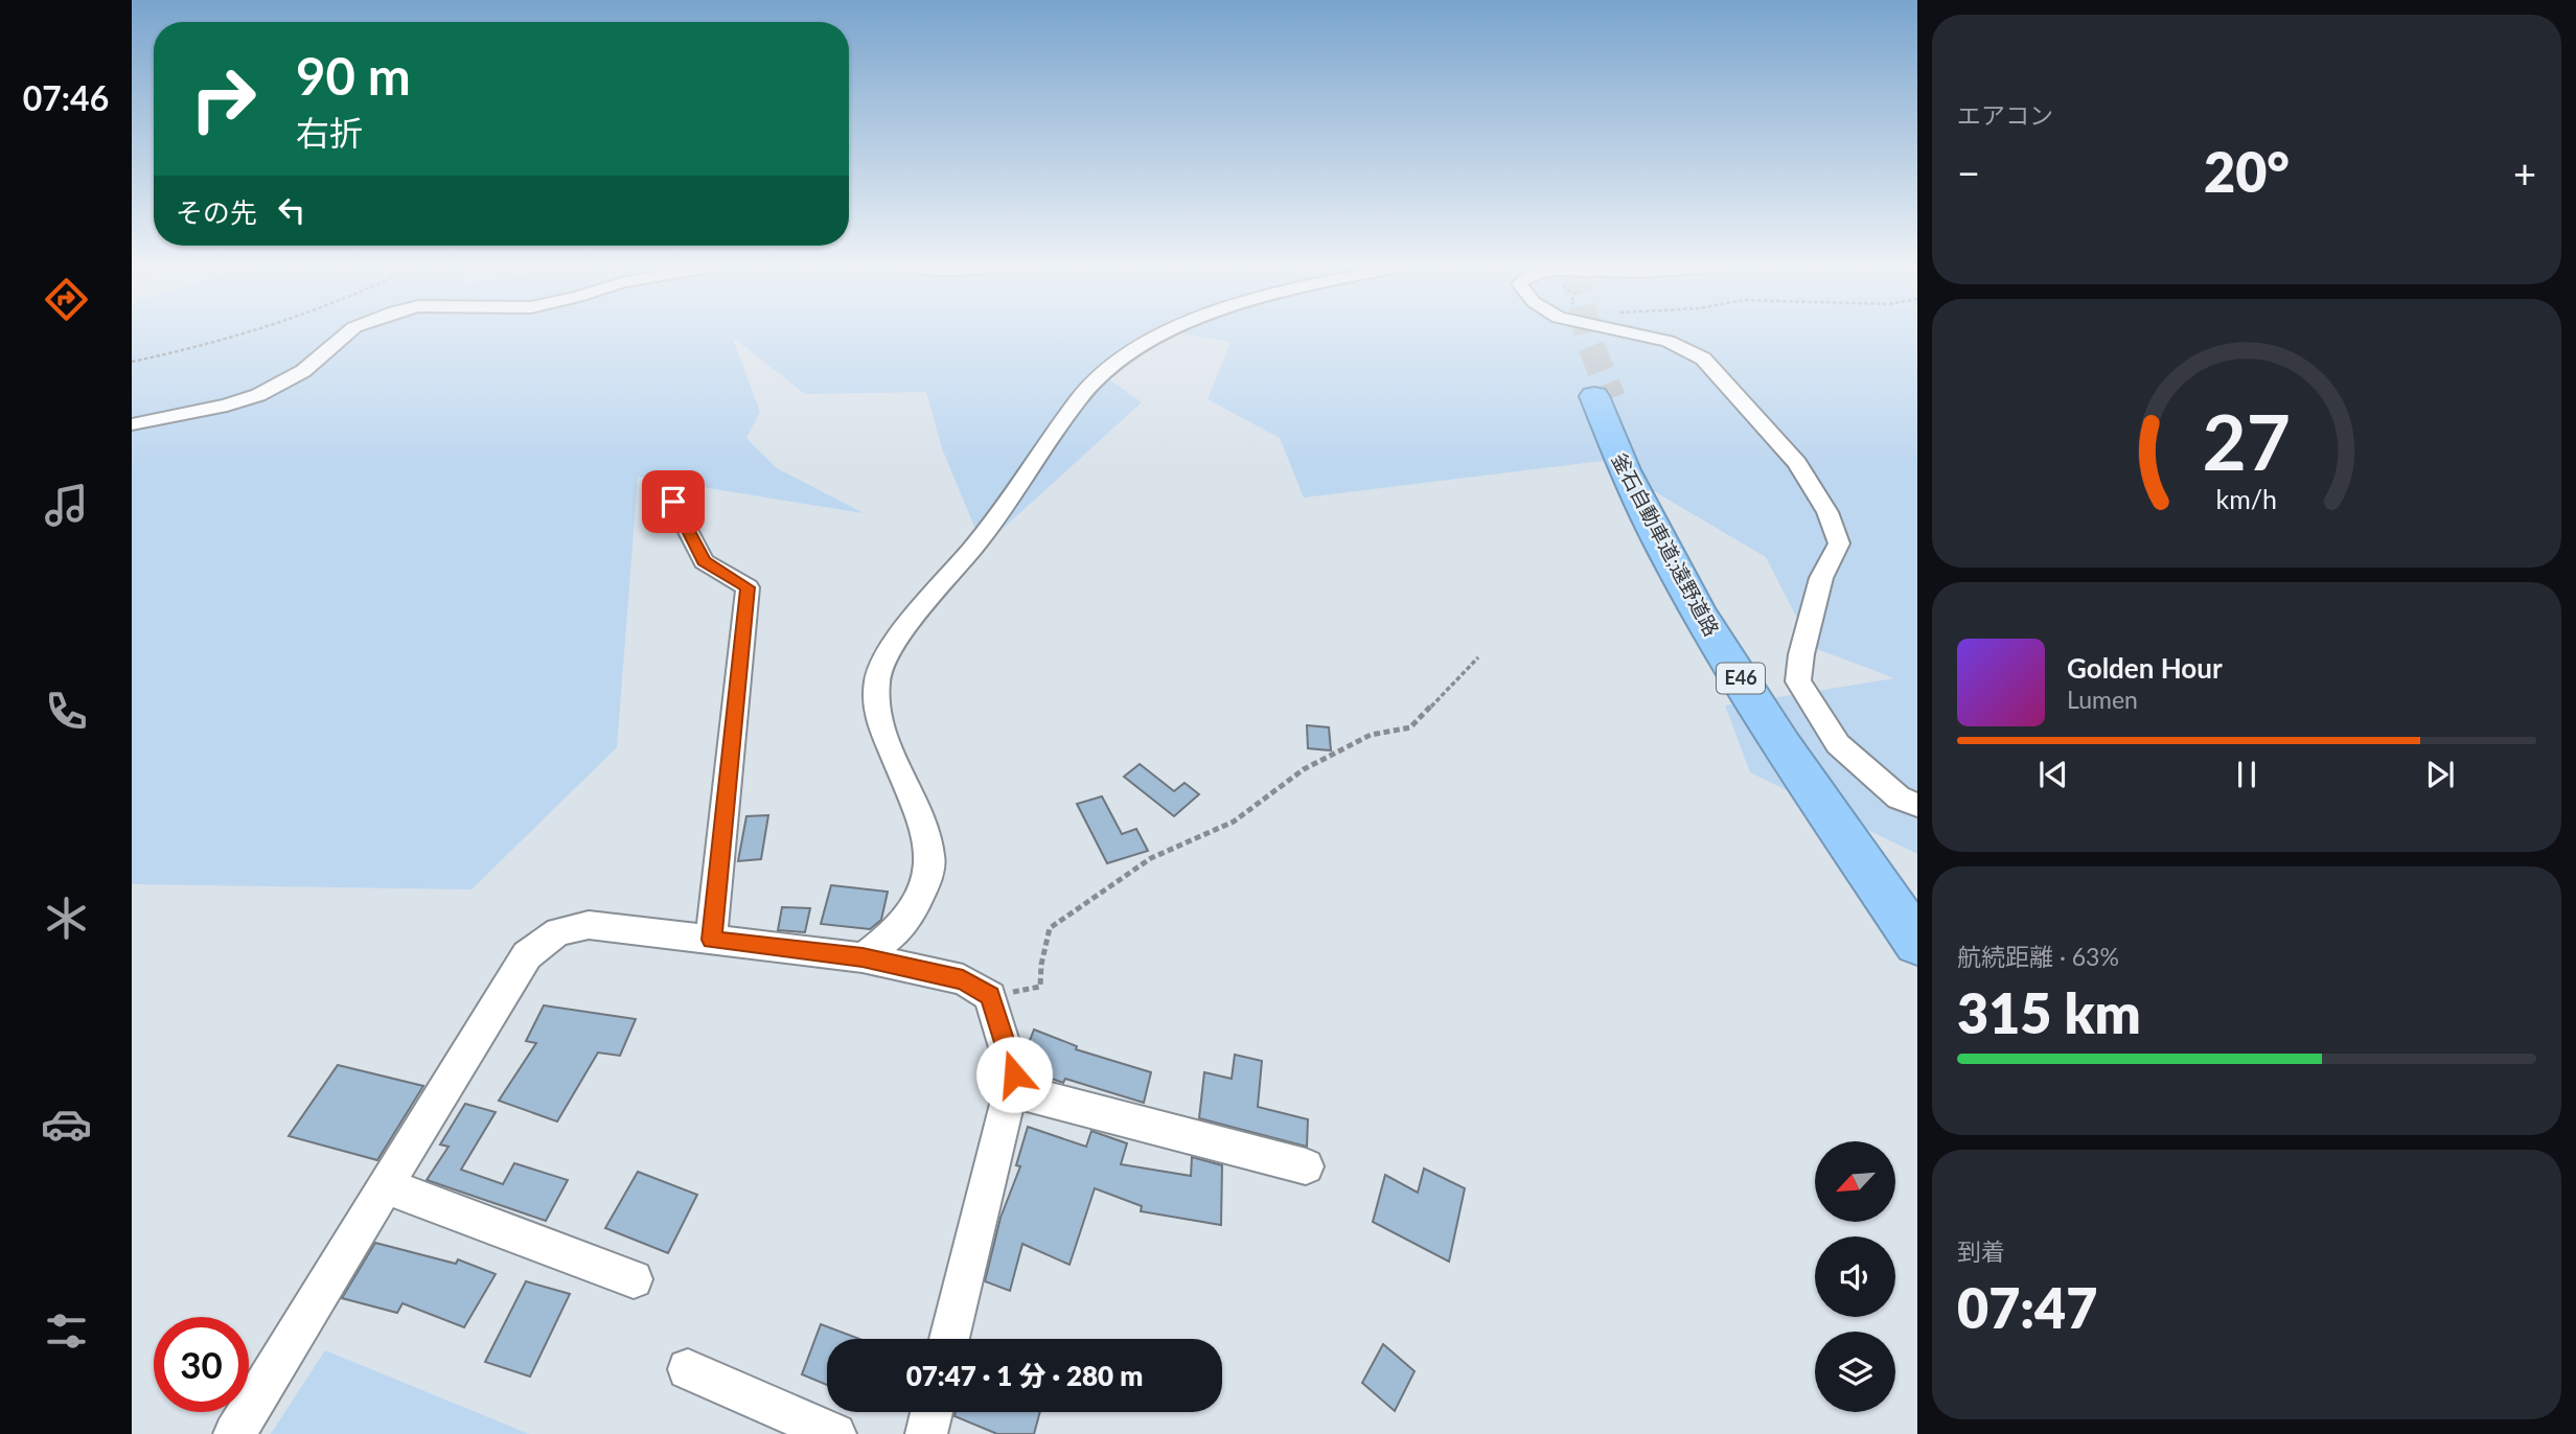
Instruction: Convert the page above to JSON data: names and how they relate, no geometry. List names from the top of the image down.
{
  "streets": {
    "highway": ["釜石自動車道;遠野道路", "E46"]
  },
  "north": "bottom left",
  "page": {
    "tabs": "07:46",
    "tile": [
      "エアコン",
      ["航続距離 · 63%", "315 km"],
      ["到着", "07:47"]
    ],
    "turn": ["90 m", "右折"],
    "heat": ["−", "20°", "+"],
    "then": "その先",
    "song": ["Golden Hour", "Lumen"],
    "limit": "30",
    "trip": "07:47 · 1 分 · 280 m",
    "gauge": ["27", "km/h"]
  }
}
